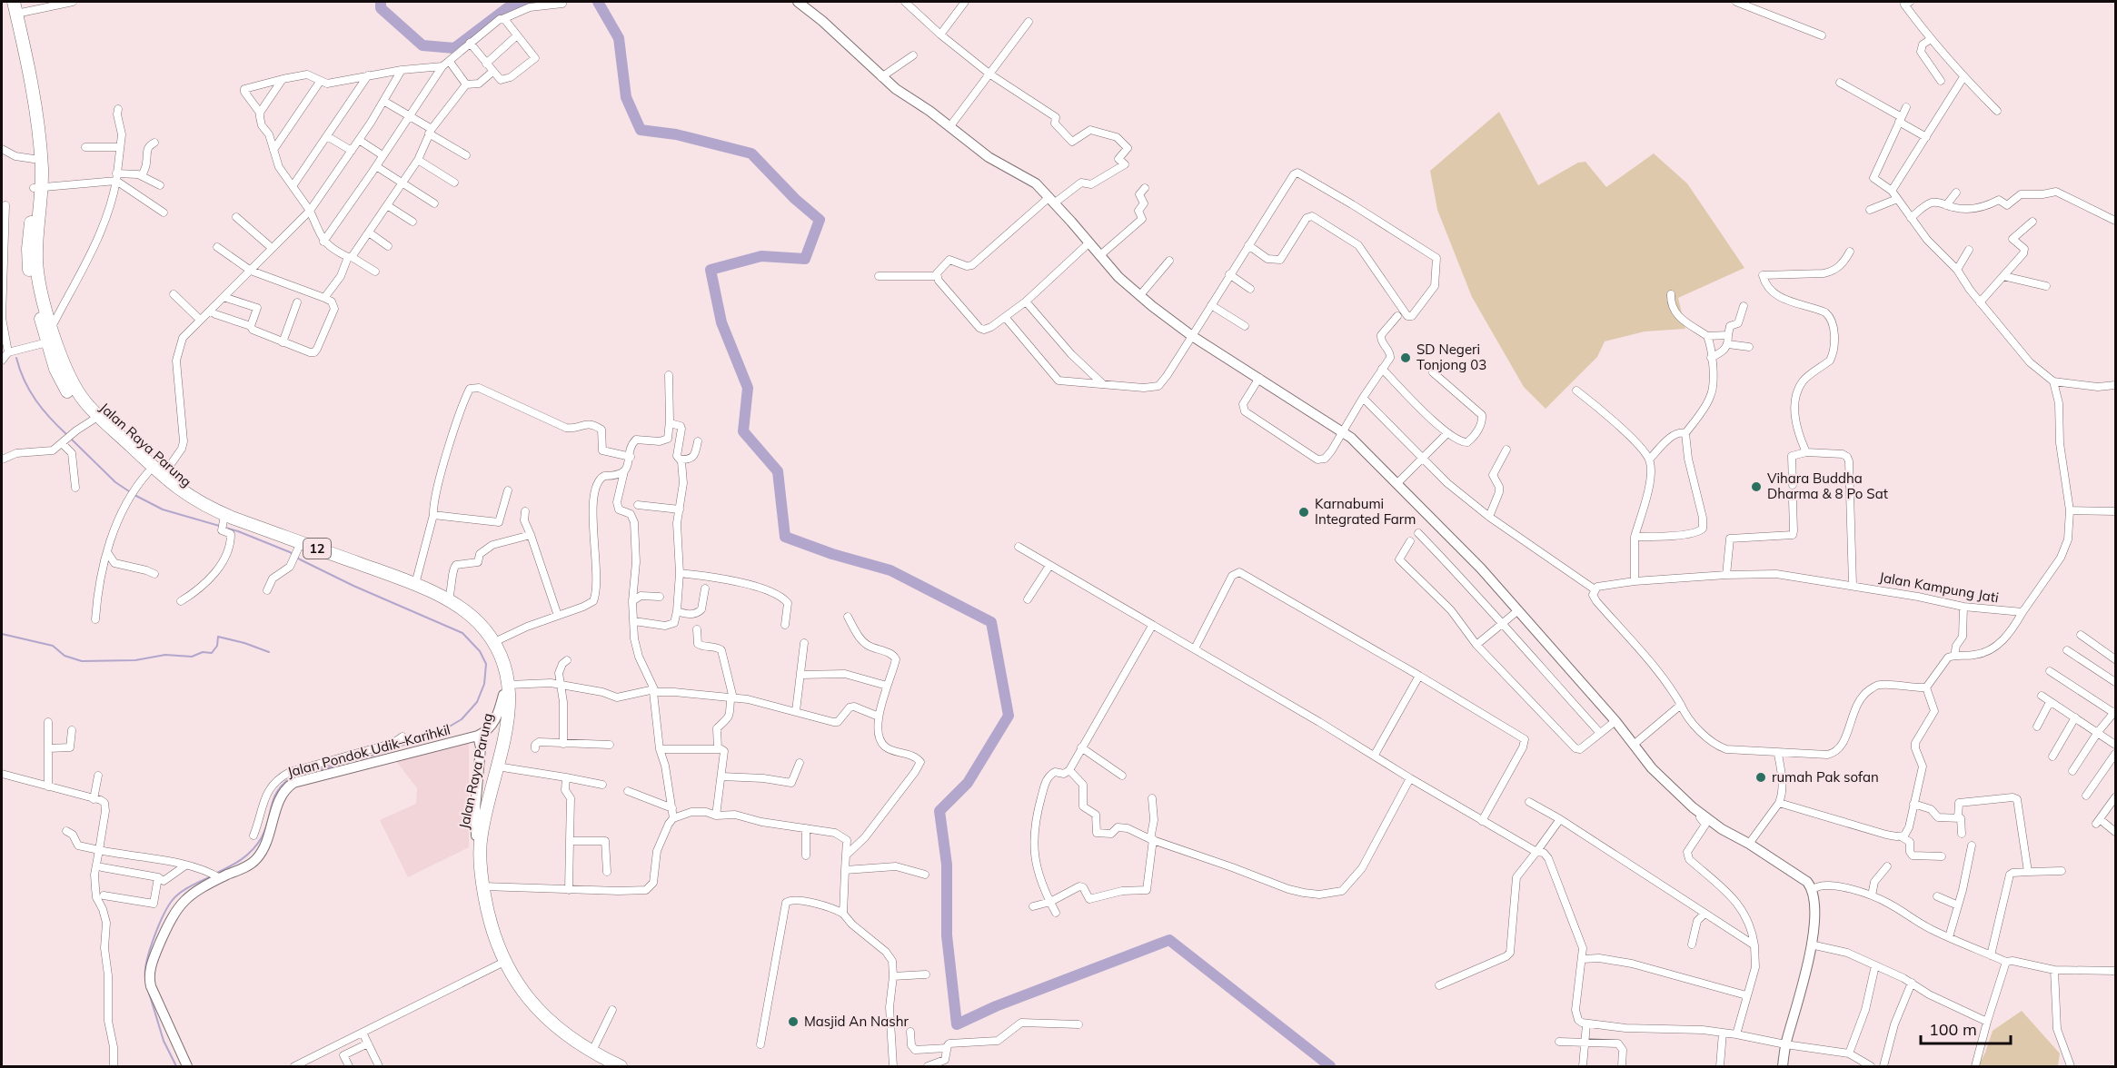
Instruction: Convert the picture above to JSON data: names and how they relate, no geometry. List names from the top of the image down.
{
  "streets": {
    "highway": ["Jalan Raya Parung", "12"],
    "street": ["Jalan Kampung Jati", "Jalan Pondok Udik–Karihkil"]
  },
  "places": [
    "SD Negeri Tonjong 03",
    "Vihara Buddha Dharma & 8 Po Sat",
    "Karnabumi Integrated Farm",
    "rumah Pak sofan",
    "Masjid An Nashr"
  ],
  "scale_bar": "100 m"
}
